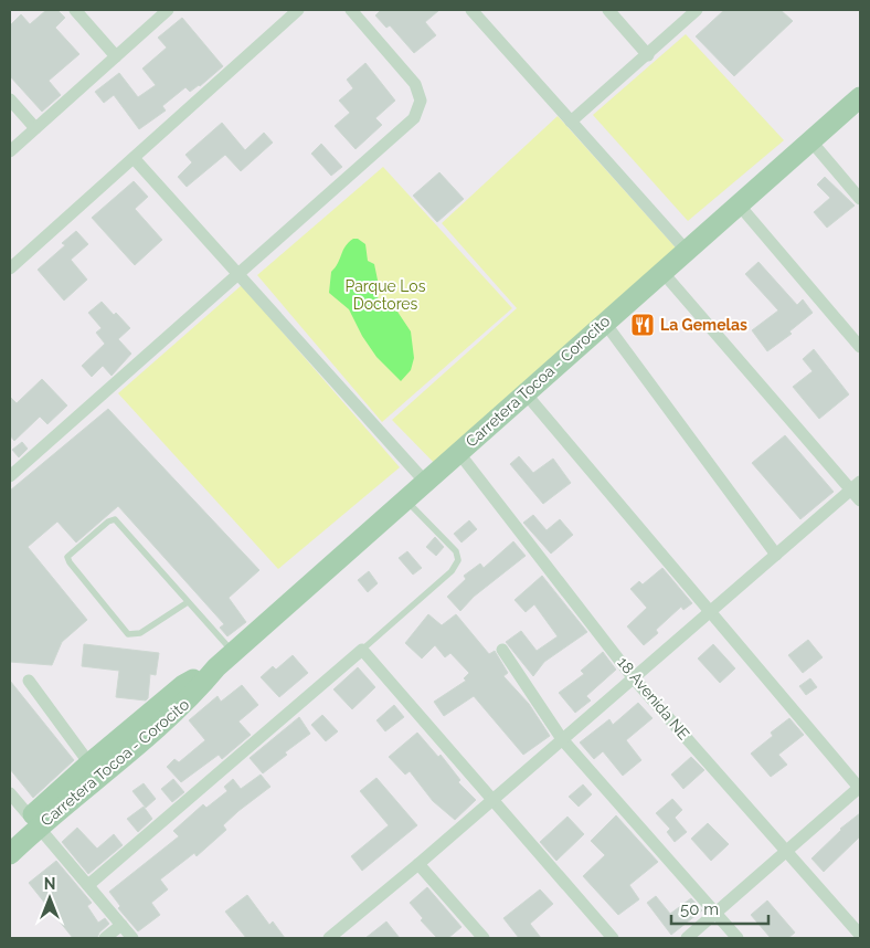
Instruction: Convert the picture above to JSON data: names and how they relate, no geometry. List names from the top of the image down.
{
  "streets": {
    "main road": ["Carretera Tocoa - Corocito"],
    "street": ["18 Avenida NE"]
  },
  "crossings": [
    ["Carretera Tocoa - Corocito", "18 Avenida NE"]
  ],
  "parks": ["Parque Los Doctores"],
  "places": {
    "restaurant": ["La Gemelas"]
  },
  "scale_bar": "50 m",
  "north": "top"
}
